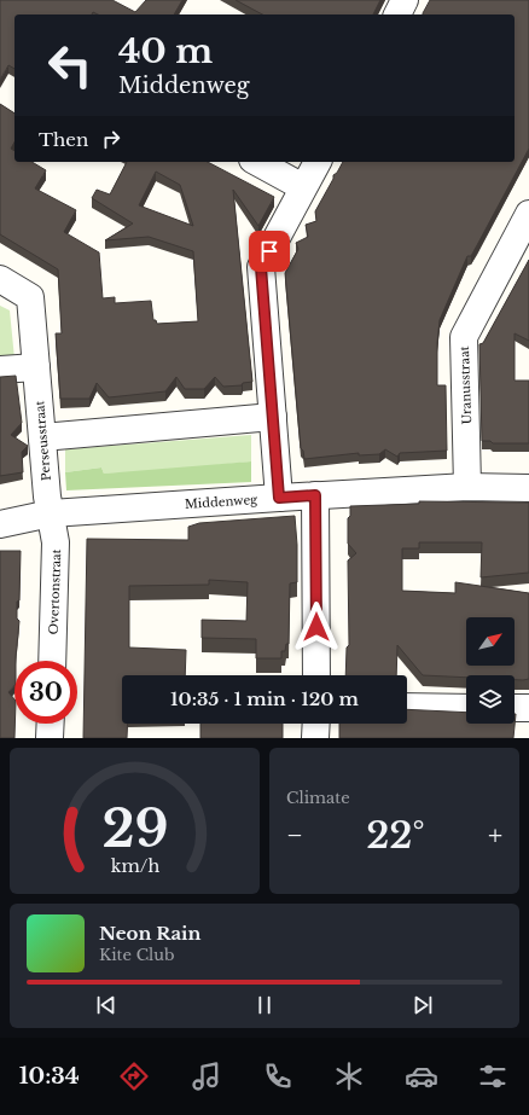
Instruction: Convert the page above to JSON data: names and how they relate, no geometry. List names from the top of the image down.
{
  "streets": {
    "street": [
      "Uranusstraat",
      "Perseusstraat",
      "Middenweg",
      "Overtonstraat"
    ]
  },
  "crossings": [
    ["Uranusstraat", "Middenweg"],
    ["Perseusstraat", "Middenweg"],
    ["Perseusstraat", "Overtonstraat"],
    ["Middenweg", "Overtonstraat"]
  ],
  "north": "top right",
  "page": {
    "turn": ["40 m", "Middenweg"],
    "then": "Then",
    "limit": "30",
    "trip": "10:35 · 1 min · 120 m",
    "tile": "Climate",
    "heat": ["−", "22°", "+"],
    "song": ["Neon Rain", "Kite Club"],
    "tabs": "10:34",
    "gauge": ["29", "km/h"]
  }
}
